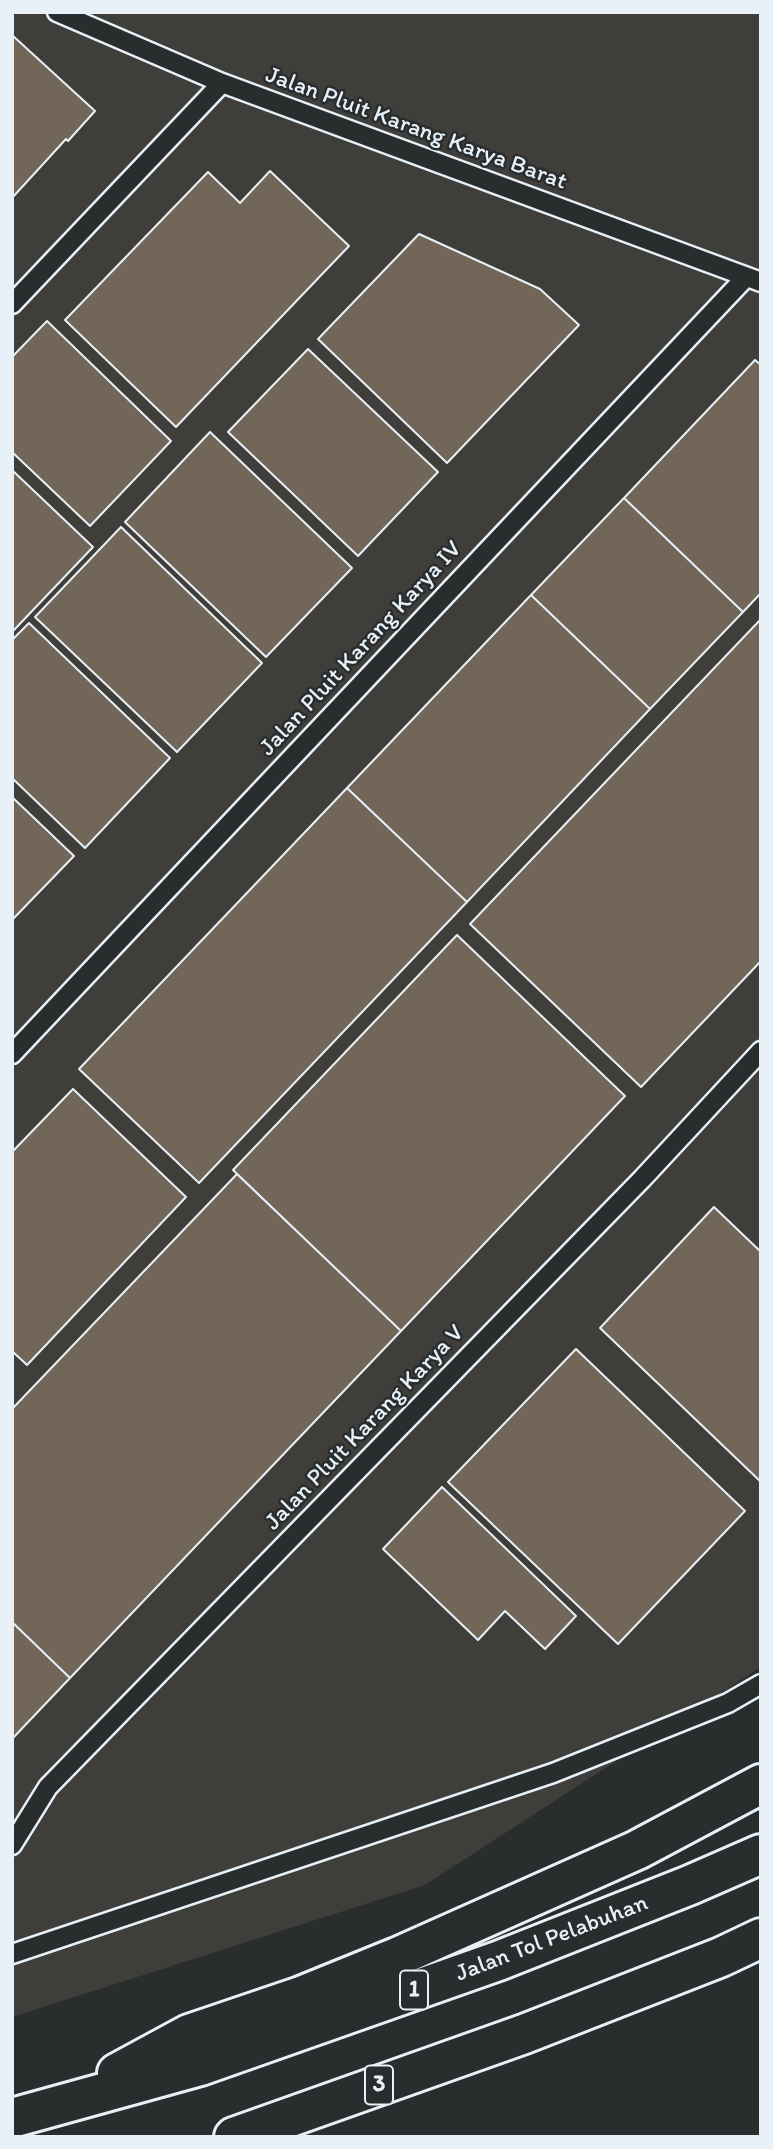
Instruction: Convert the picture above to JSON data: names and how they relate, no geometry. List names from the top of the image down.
{
  "streets": {
    "highway": ["Jalan Tol Pelabuhan", "1", "3"],
    "lane": ["Jalan Pluit Karang Karya Barat", "Jalan Pluit Karang Karya IV", "Jalan Pluit Karang Karya V"]
  },
  "crossings": [
    ["Jalan Pluit Karang Karya Barat", "Jalan Pluit Karang Karya IV"]
  ]
}
